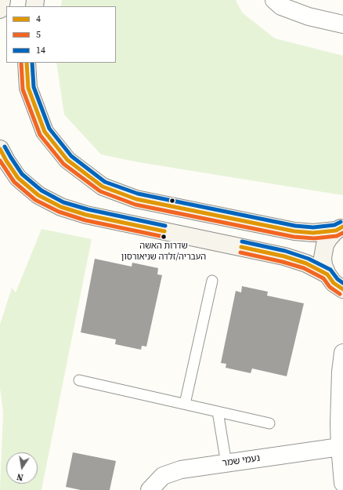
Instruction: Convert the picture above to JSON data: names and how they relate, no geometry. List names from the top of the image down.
{
  "streets": {
    "street": ["נעמי שמר"]
  },
  "places": ["שדרות האשה העבריה/זלדה שניאורסון"],
  "lines": ["transit line 4", "transit line 5", "transit line 14"],
  "legend": ["4", "5", "14"],
  "north": "bottom"
}
